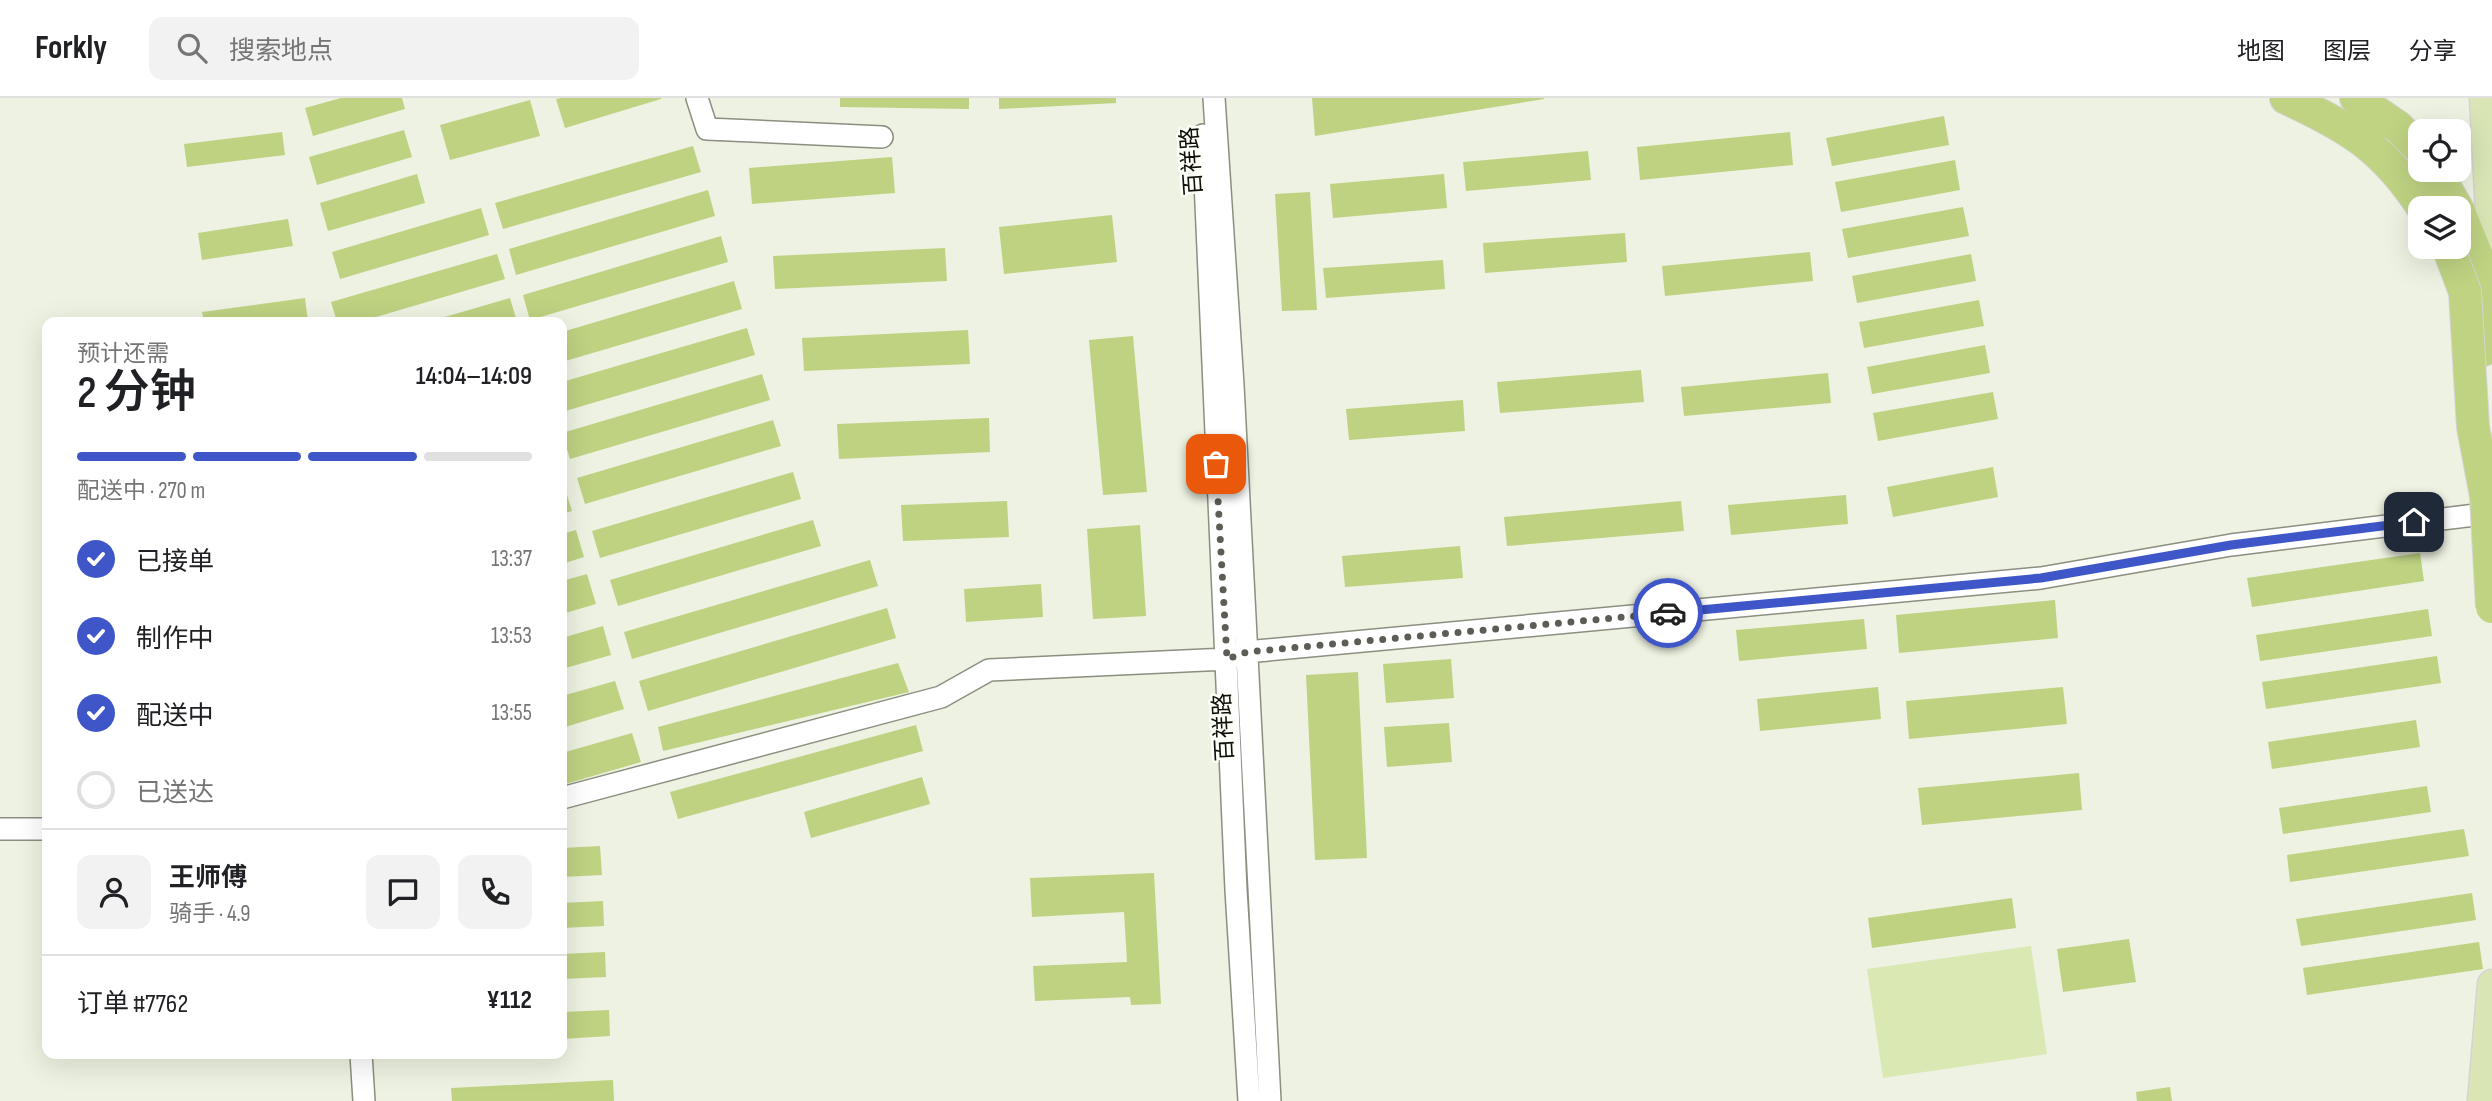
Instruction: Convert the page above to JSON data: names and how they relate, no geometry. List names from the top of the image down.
{
  "streets": {
    "street": ["百祥路"]
  },
  "page": {
    "header": "Forkly",
    "search": "搜索地点",
    "nav": ["地图", "图层", "分享"],
    "heading": ["2 分钟", "预计还需", "14:04–14:09"],
    "panel": [
      "王师傅",
      "骑手 · 4.9",
      "订单 #7762",
      "¥112"
    ],
    "bar": "配送中 · 270 m",
    "list": [
      ["已接单", "13:37"],
      ["制作中", "13:53"],
      ["配送中", "13:55"],
      "已送达"
    ]
  }
}
